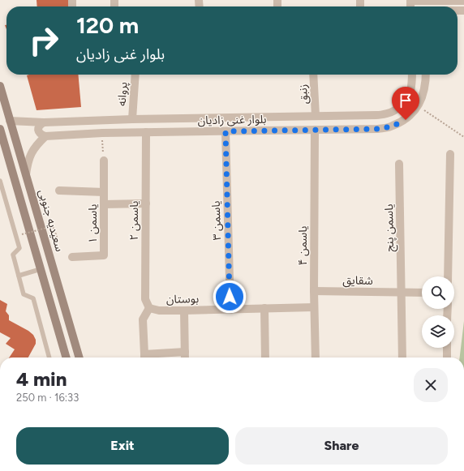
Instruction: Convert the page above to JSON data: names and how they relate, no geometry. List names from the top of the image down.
{
  "streets": {
    "main road": ["سعیدیه جنوبی"],
    "street": [
      "پروانه",
      "زنبق",
      "بلوار غنی زادیان",
      "یاسمن ۲",
      "یاسمن ۳",
      "یاسمن ۱",
      "یاسمن پنج",
      "یاسمن ۴",
      "شقایق",
      "بوستان"
    ]
  },
  "crossings": [
    ["پروانه", "بلوار غنی زادیان"],
    ["زنبق", "بلوار غنی زادیان"],
    ["زنبق", "یاسمن ۴"],
    ["بلوار غنی زادیان", "سعیدیه جنوبی"],
    ["بلوار غنی زادیان", "یاسمن ۲"],
    ["بلوار غنی زادیان", "یاسمن ۳"],
    ["بلوار غنی زادیان", "یاسمن ۴"],
    ["یاسمن ۲", "بوستان"],
    ["یاسمن ۳", "بوستان"],
    ["یاسمن پنج", "شقایق"],
    ["یاسمن ۴", "شقایق"],
    ["یاسمن ۴", "بوستان"]
  ],
  "page": {
    "turn": ["120 m", "بلوار غنی زادیان"],
    "heading": ["4 min", "250 m · 16:33"],
    "buttons": ["Exit", "Share"]
  }
}
